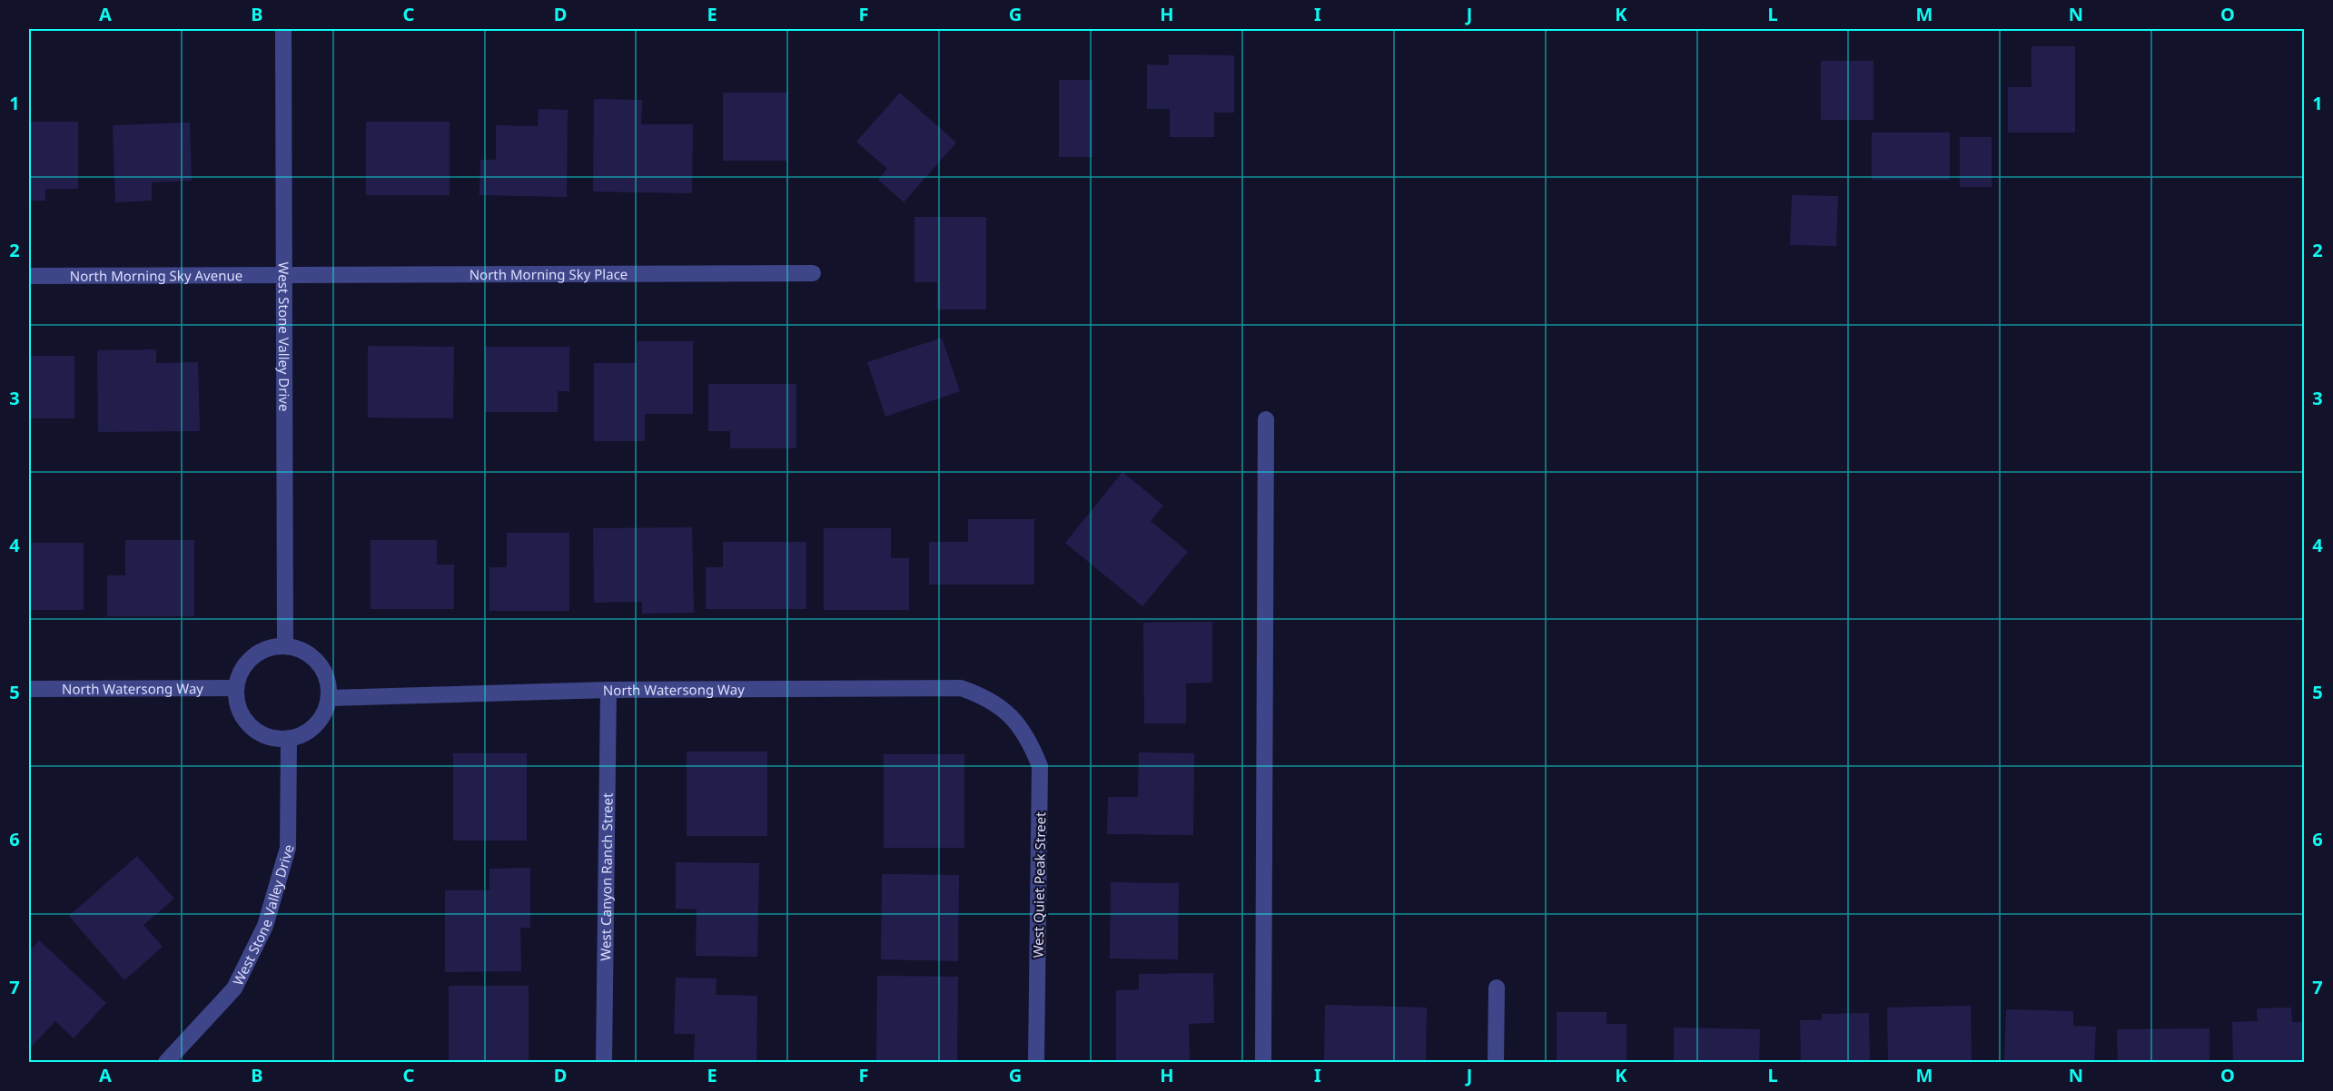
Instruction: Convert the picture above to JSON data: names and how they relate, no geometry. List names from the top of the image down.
{
  "streets": {
    "street": [
      "North Morning Sky Place",
      "North Morning Sky Avenue",
      "West Stone Valley Drive",
      "North Watersong Way",
      "West Canyon Ranch Street",
      "West Quiet Peak Street"
    ]
  },
  "crossings": [
    ["North Morning Sky Place", "North Morning Sky Avenue"],
    ["North Morning Sky Place", "West Stone Valley Drive"],
    ["North Morning Sky Avenue", "West Stone Valley Drive"],
    ["West Stone Valley Drive", "North Watersong Way"],
    ["North Watersong Way", "West Canyon Ranch Street"],
    ["North Watersong Way", "West Quiet Peak Street"]
  ],
  "grid": {
    "columns": [
      "A",
      "B",
      "C",
      "D",
      "E",
      "F",
      "G",
      "H",
      "I",
      "J",
      "K",
      "L",
      "M",
      "N",
      "O"
    ],
    "rows": [
      "1",
      "2",
      "3",
      "4",
      "5",
      "6",
      "7"
    ]
  }
}
